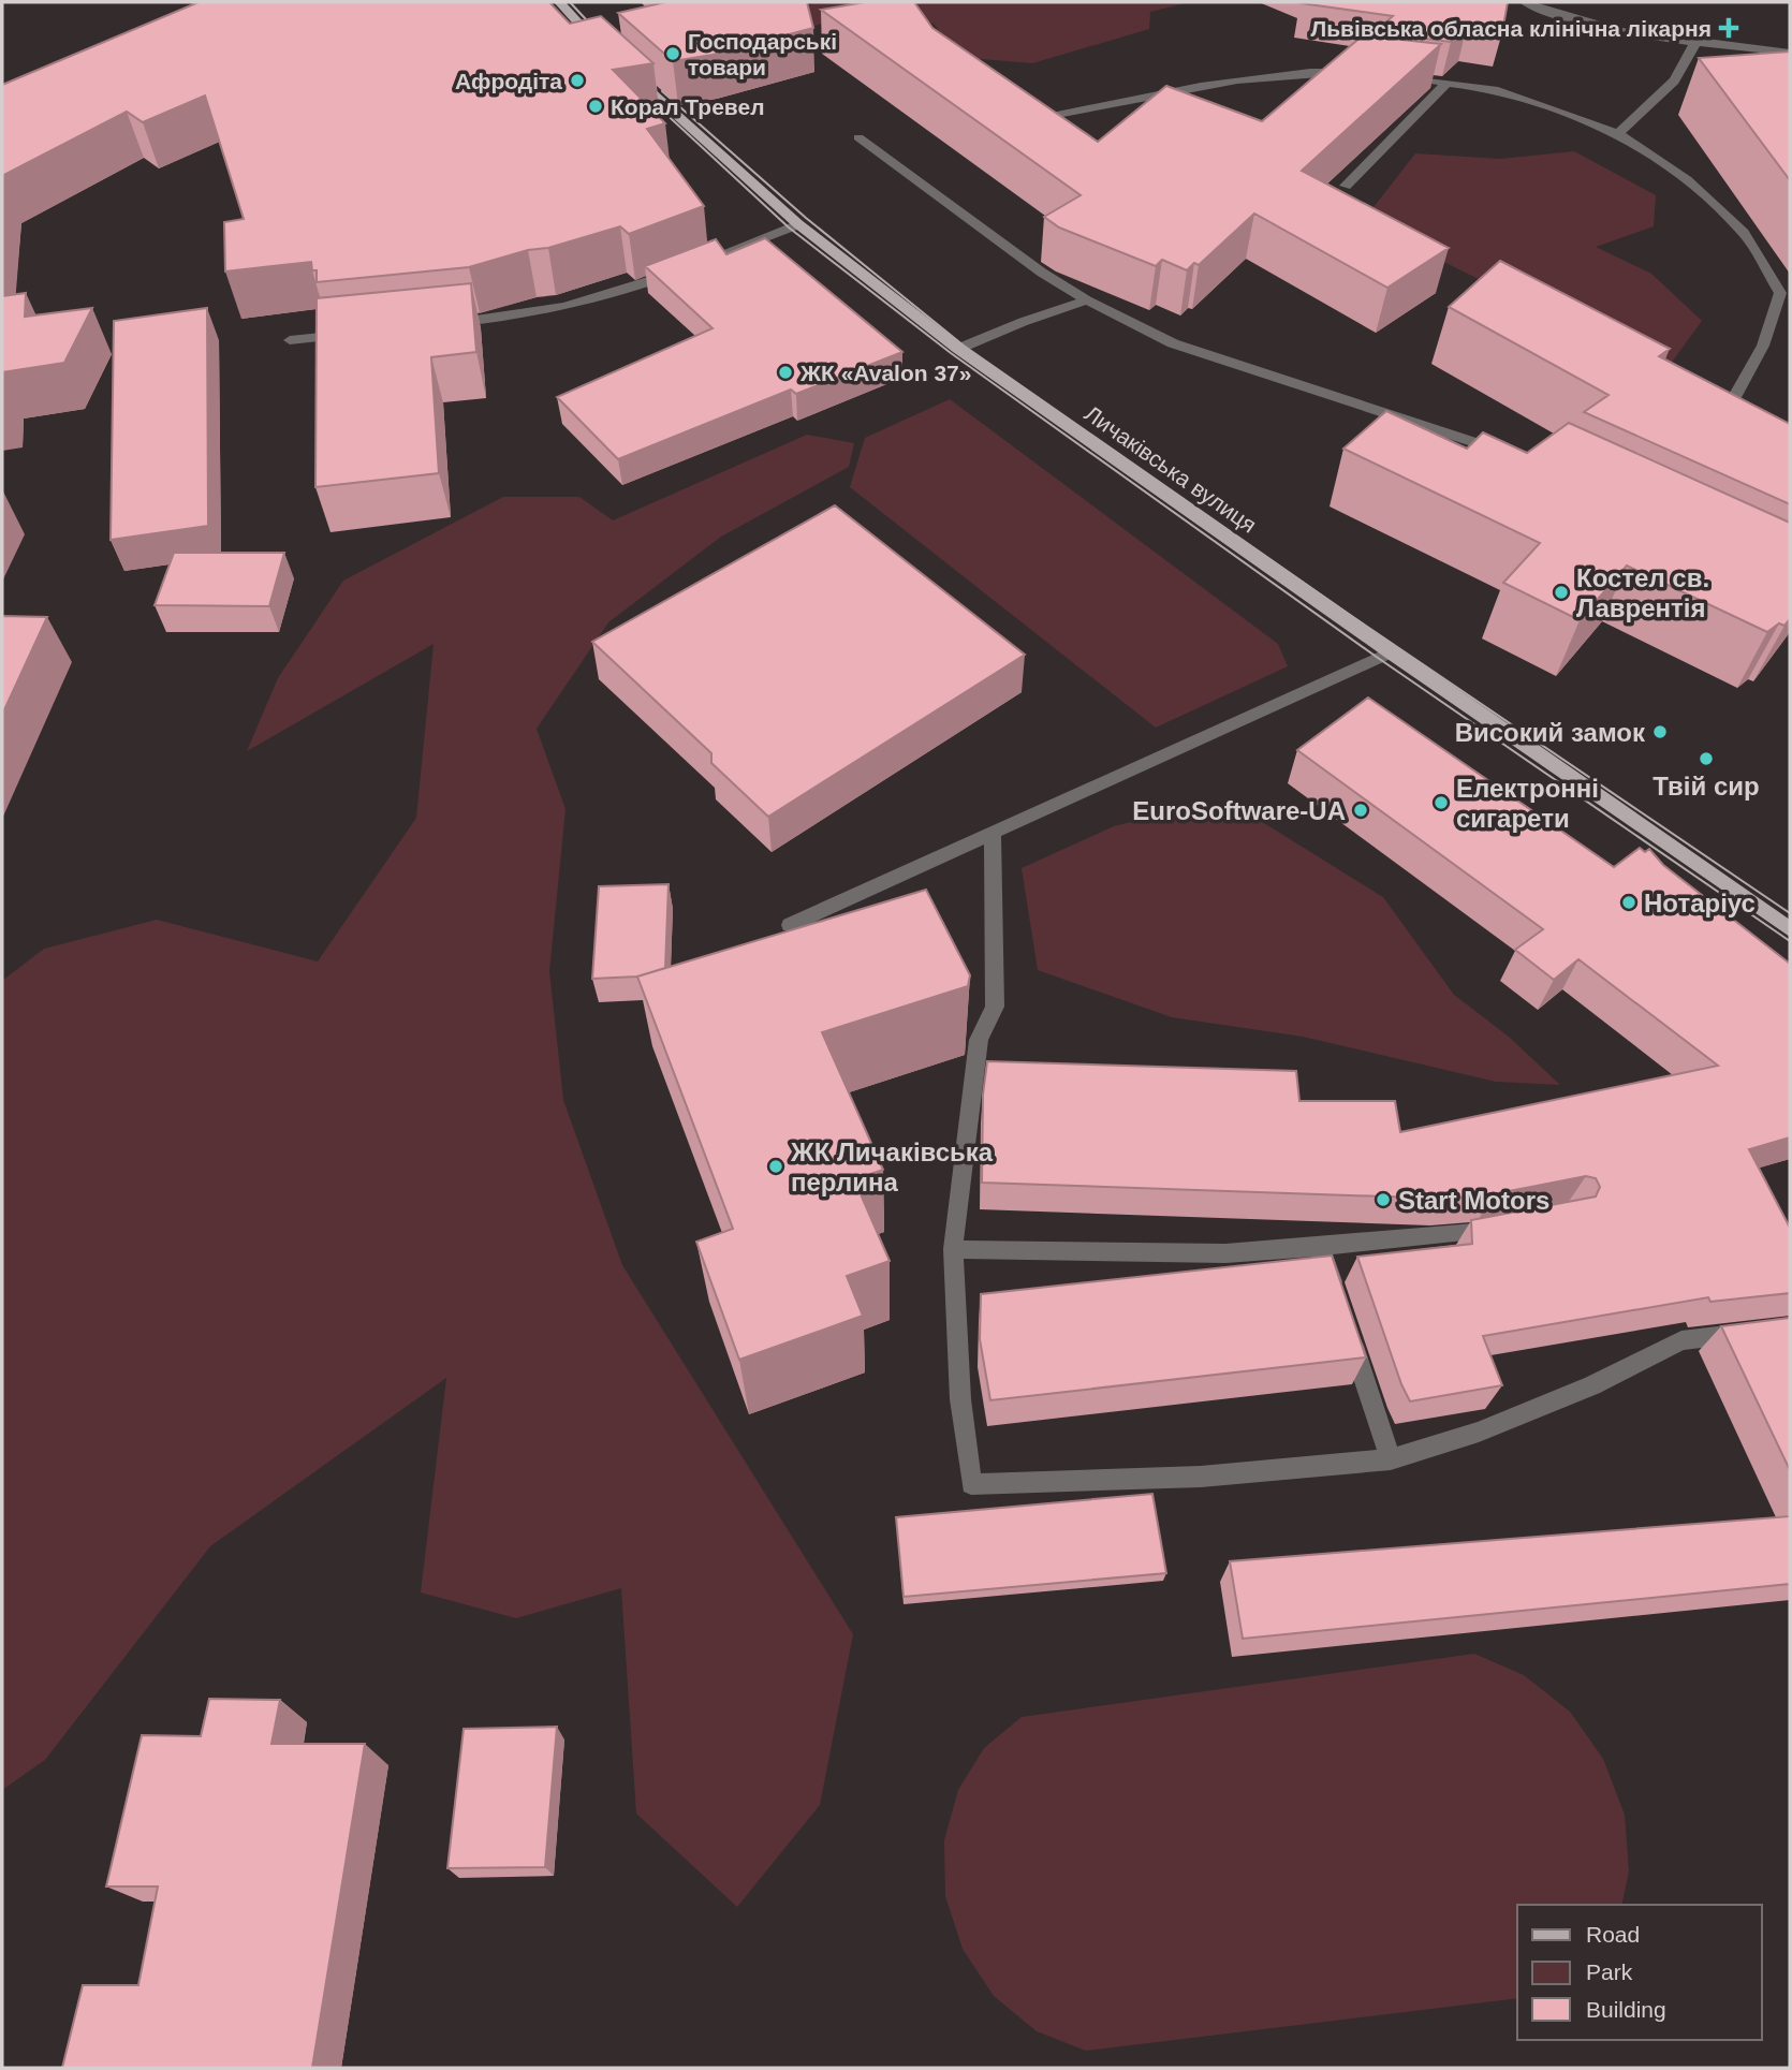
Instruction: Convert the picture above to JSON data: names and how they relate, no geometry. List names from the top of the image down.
{
  "streets": {
    "main road": ["Личаківська вулиця"]
  },
  "places": {
    "health": ["Львівська обласна клінічна лікарня"],
    "other": [
      "Господарські товари",
      "Афродіта",
      "Корал Тревел",
      "ЖК «Avalon 37»",
      "Костел св. Лаврентія",
      "Високий замок",
      "Твій сир",
      "Електронні сигарети",
      "EuroSoftware-UA",
      "Нотаріус",
      "ЖК Личаківська перлина",
      "Start Motors"
    ]
  },
  "legend": ["Road", "Park", "Building"]
}
